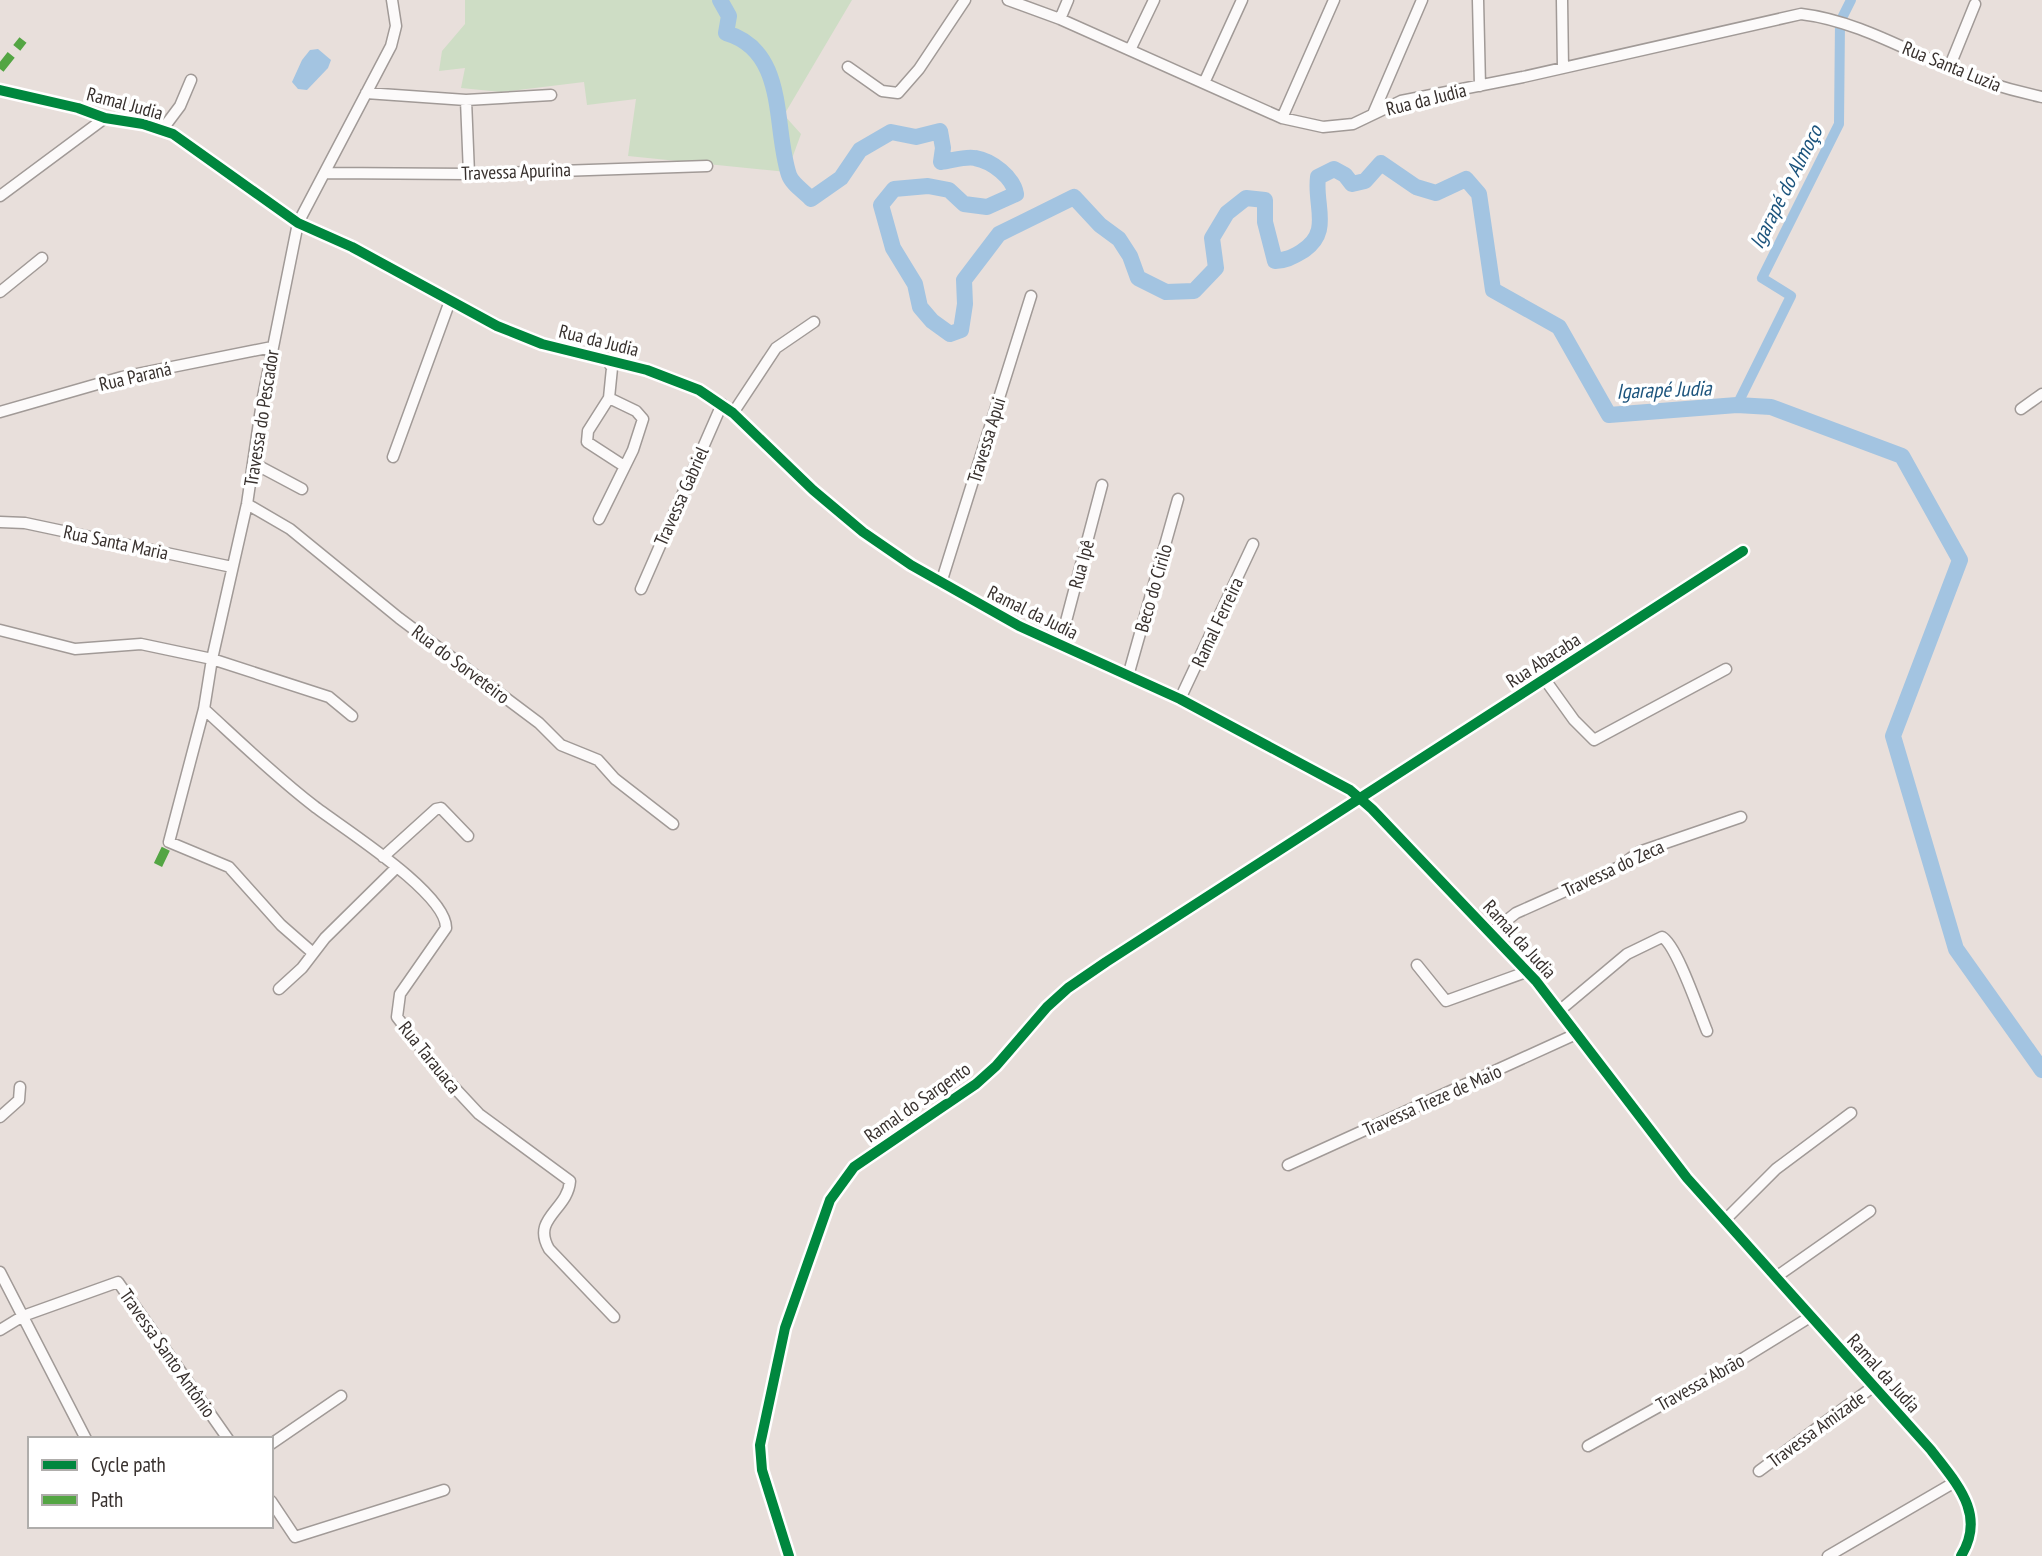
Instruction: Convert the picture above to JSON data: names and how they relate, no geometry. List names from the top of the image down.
{
  "streets": {
    "street": [
      "Rua Santa Luzia",
      "Rua da Judia",
      "Ramal Judia",
      "Travessa Apurina",
      "Rua Paraná",
      "Travessa do Pescador",
      "Travessa Apui",
      "Travessa Gabriel",
      "Rua Santa Maria",
      "Rua Ipê",
      "Beco do Cirilo",
      "Ramal da Judia",
      "Ramal Ferreira",
      "Rua Abacaba",
      "Rua do Sorveteiro",
      "Travessa do Zeca",
      "Rua Tarauaca",
      "Travessa Treze de Maio",
      "Ramal do Sargento",
      "Travessa Santo Antônio",
      "Travessa Abrão",
      "Travessa Amizade"
    ]
  },
  "crossings": [
    ["Rua Santa Luzia", "Rua da Judia"],
    ["Rua da Judia", "Ramal Judia"],
    ["Rua da Judia", "Travessa do Pescador"],
    ["Rua da Judia", "Travessa Gabriel"],
    ["Rua da Judia", "Ramal da Judia"],
    ["Ramal Judia", "Travessa do Pescador"],
    ["Travessa Apurina", "Travessa do Pescador"],
    ["Rua Paraná", "Travessa do Pescador"],
    ["Travessa do Pescador", "Rua Santa Maria"],
    ["Travessa do Pescador", "Rua do Sorveteiro"],
    ["Travessa do Pescador", "Rua Tarauaca"],
    ["Travessa Apui", "Ramal da Judia"],
    ["Rua Ipê", "Ramal da Judia"],
    ["Beco do Cirilo", "Ramal da Judia"],
    ["Ramal da Judia", "Ramal Ferreira"],
    ["Ramal da Judia", "Rua Abacaba"],
    ["Ramal da Judia", "Travessa do Zeca"],
    ["Ramal da Judia", "Travessa Treze de Maio"],
    ["Ramal da Judia", "Ramal do Sargento"],
    ["Ramal da Judia", "Travessa Abrão"],
    ["Ramal da Judia", "Travessa Amizade"],
    ["Rua Abacaba", "Ramal do Sargento"]
  ],
  "water": ["Igarapé do Almoço", "Igarapé Judia"],
  "legend": ["Cycle path", "Path"]
}
